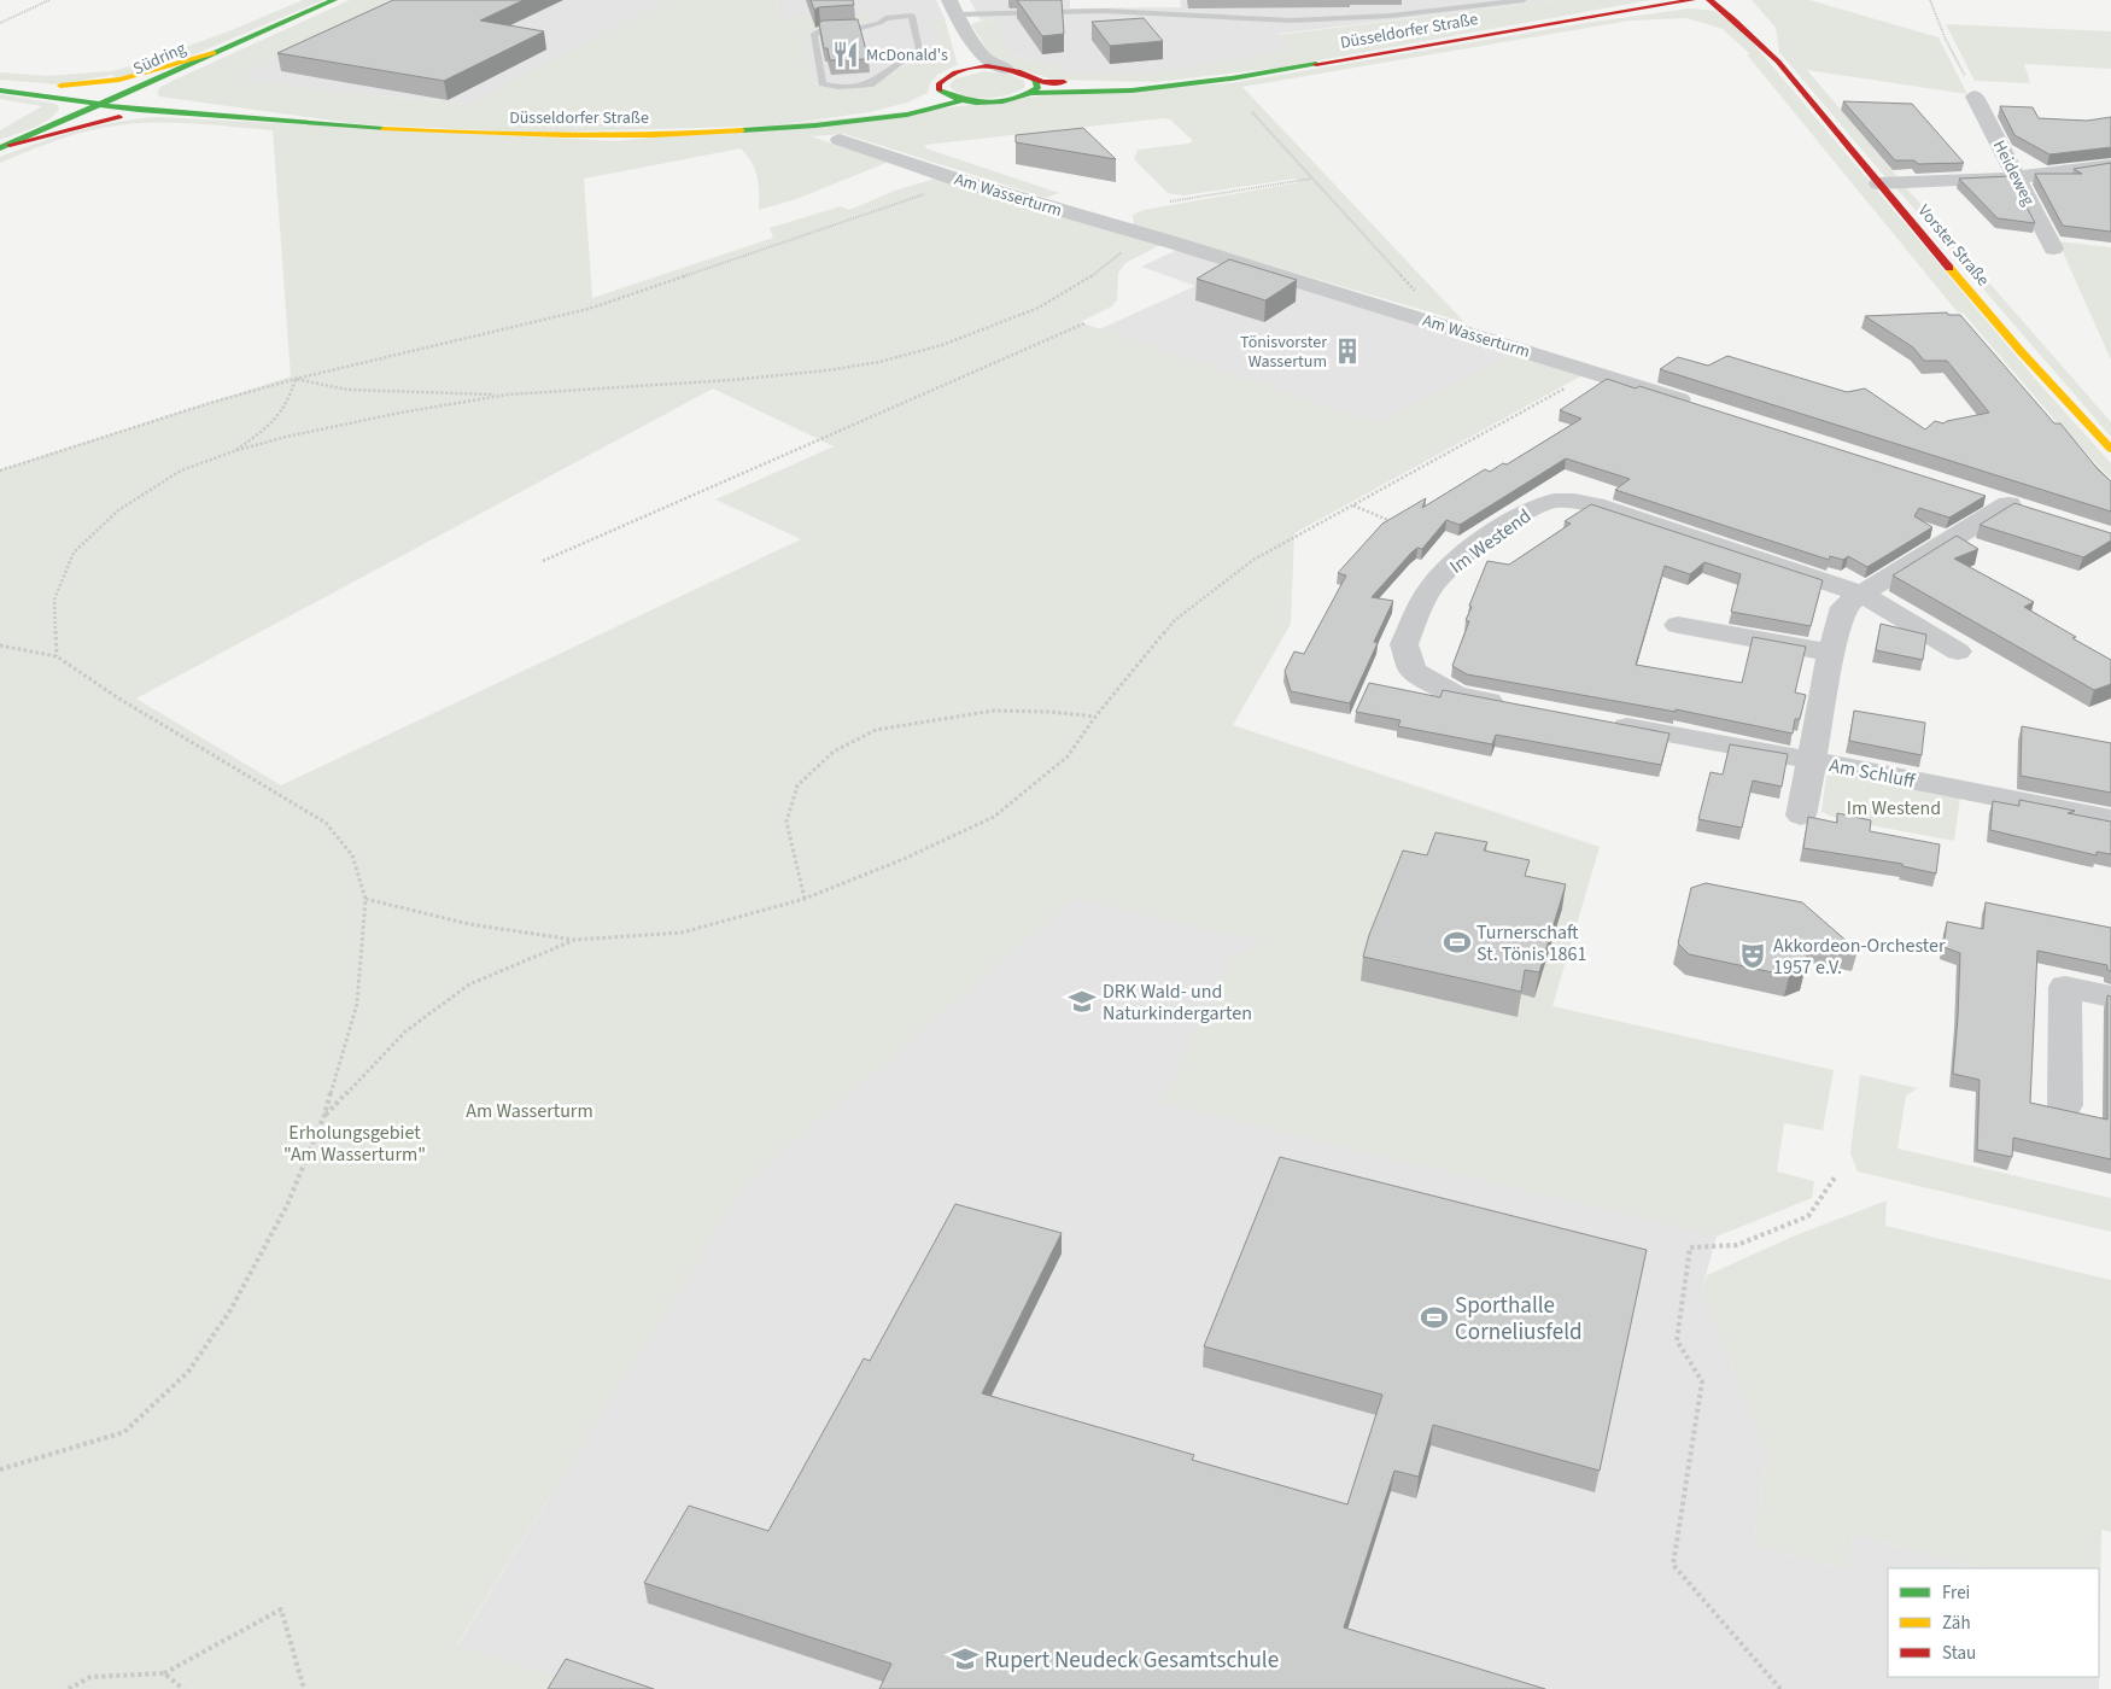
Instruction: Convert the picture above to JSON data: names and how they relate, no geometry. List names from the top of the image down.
{
  "streets": {
    "main road": ["Düsseldorfer Straße", "Südring", "Vorster Straße"],
    "street": [
      "Heideweg",
      "Am Wasserturm",
      "Im Westend",
      "Am Schluff"
    ]
  },
  "crossings": [
    ["Düsseldorfer Straße", "Südring"]
  ],
  "parks": ["Im Westend", "Am Wasserturm", "Erholungsgebiet \"Am Wasserturm\""],
  "places": {
    "restaurant": ["McDonald's"],
    "building": ["Tönisvorster Wassertum"],
    "sports": ["Turnerschaft St. Tönis 1861", "Sporthalle Corneliusfeld"],
    "theatre": ["Akkordeon-Orchester 1957 e.V."],
    "school or university": ["DRK Wald- und Naturkindergarten", "Rupert Neudeck Gesamtschule"]
  },
  "legend": ["Frei", "Zäh", "Stau"]
}
